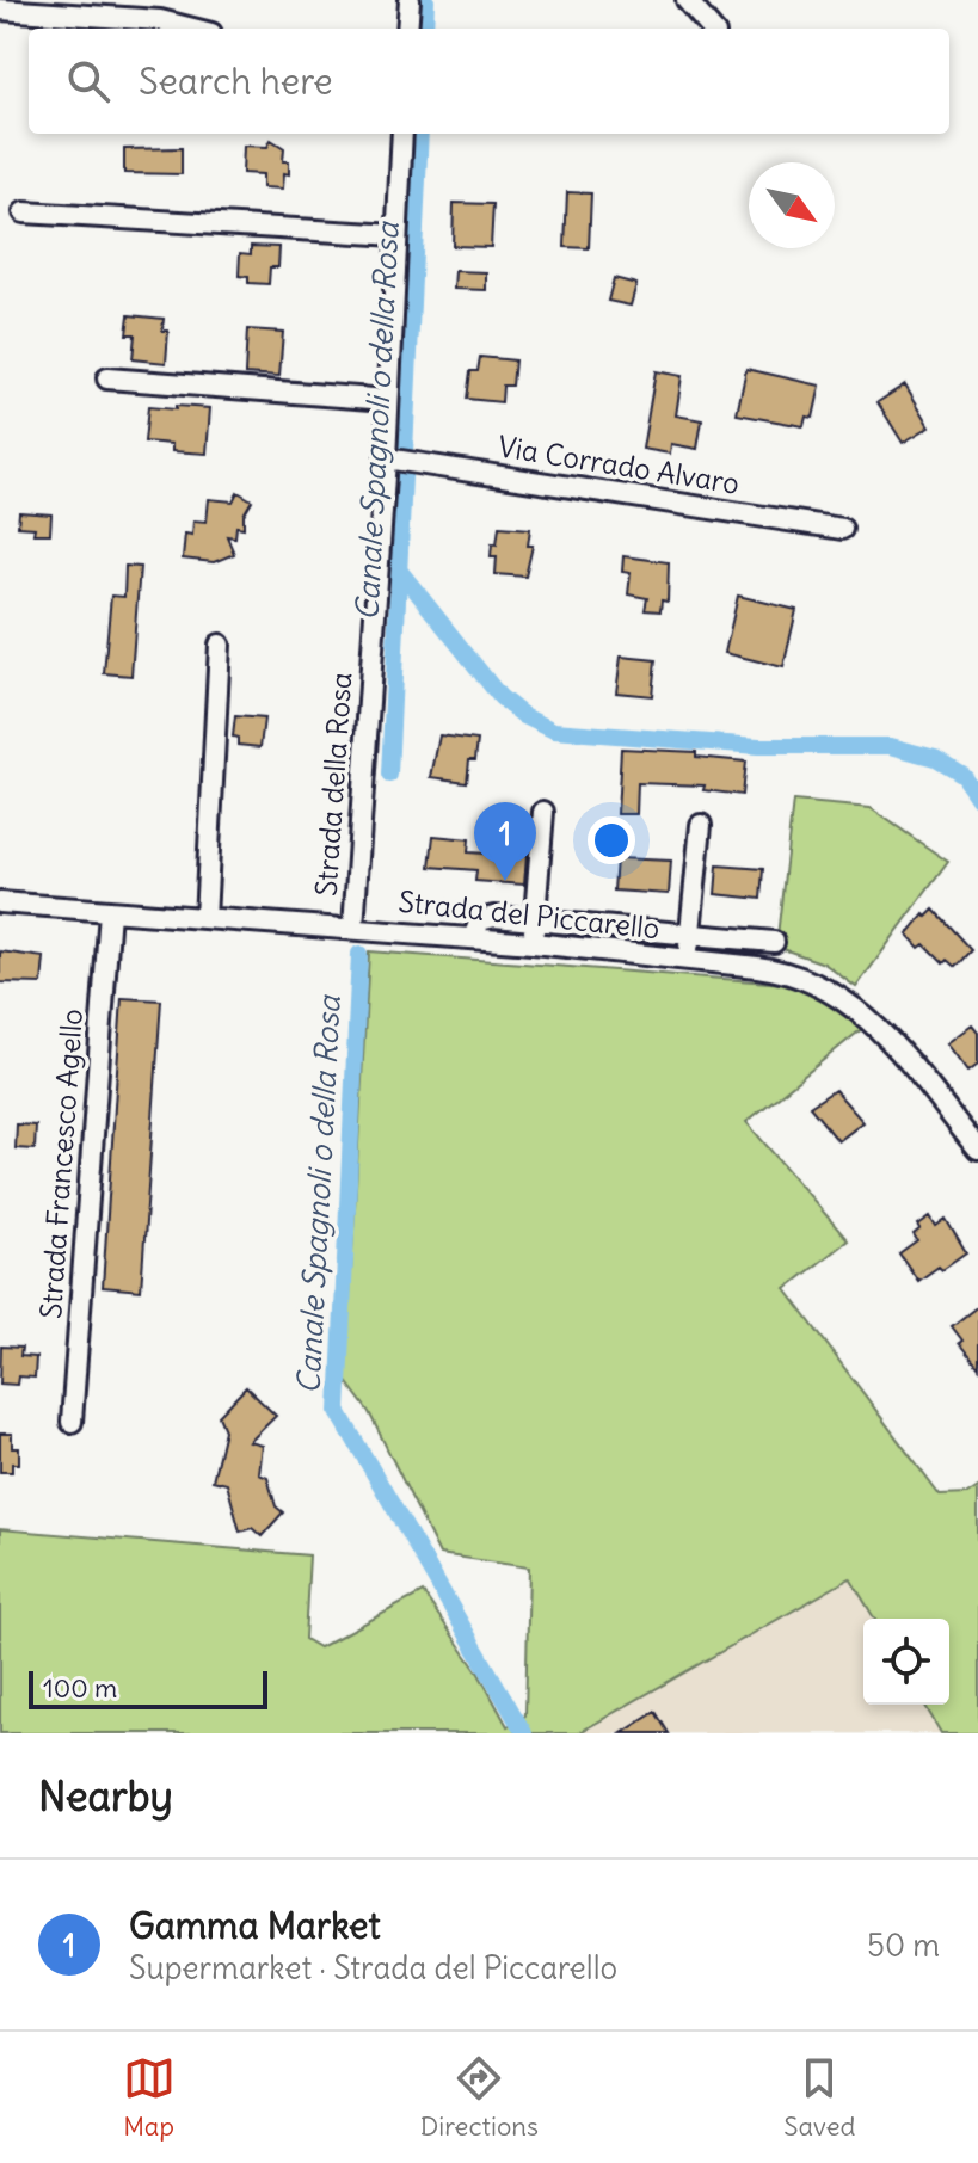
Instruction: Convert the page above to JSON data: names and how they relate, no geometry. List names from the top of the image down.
{
  "streets": {
    "street": [
      "Via Corrado Alvaro",
      "Strada della Rosa",
      "Strada del Piccarello",
      "Strada Francesco Agello"
    ]
  },
  "crossings": [
    ["Via Corrado Alvaro", "Strada della Rosa"],
    ["Strada della Rosa", "Strada del Piccarello"],
    ["Strada del Piccarello", "Strada Francesco Agello"]
  ],
  "water": ["Canale Spagnoli o della Rosa"],
  "scale_bar": "100 m",
  "north": "bottom right",
  "page": {
    "search": "Search here",
    "pins": "1",
    "scale": "100 m",
    "heading": "Nearby",
    "list": [
      {
        "mark": "1",
        "name": "Gamma Market",
        "note": "Supermarket · Strada del Piccarello",
        "value": "50 m"
      }
    ],
    "nav": ["Map", "Directions", "Saved"]
  }
}
